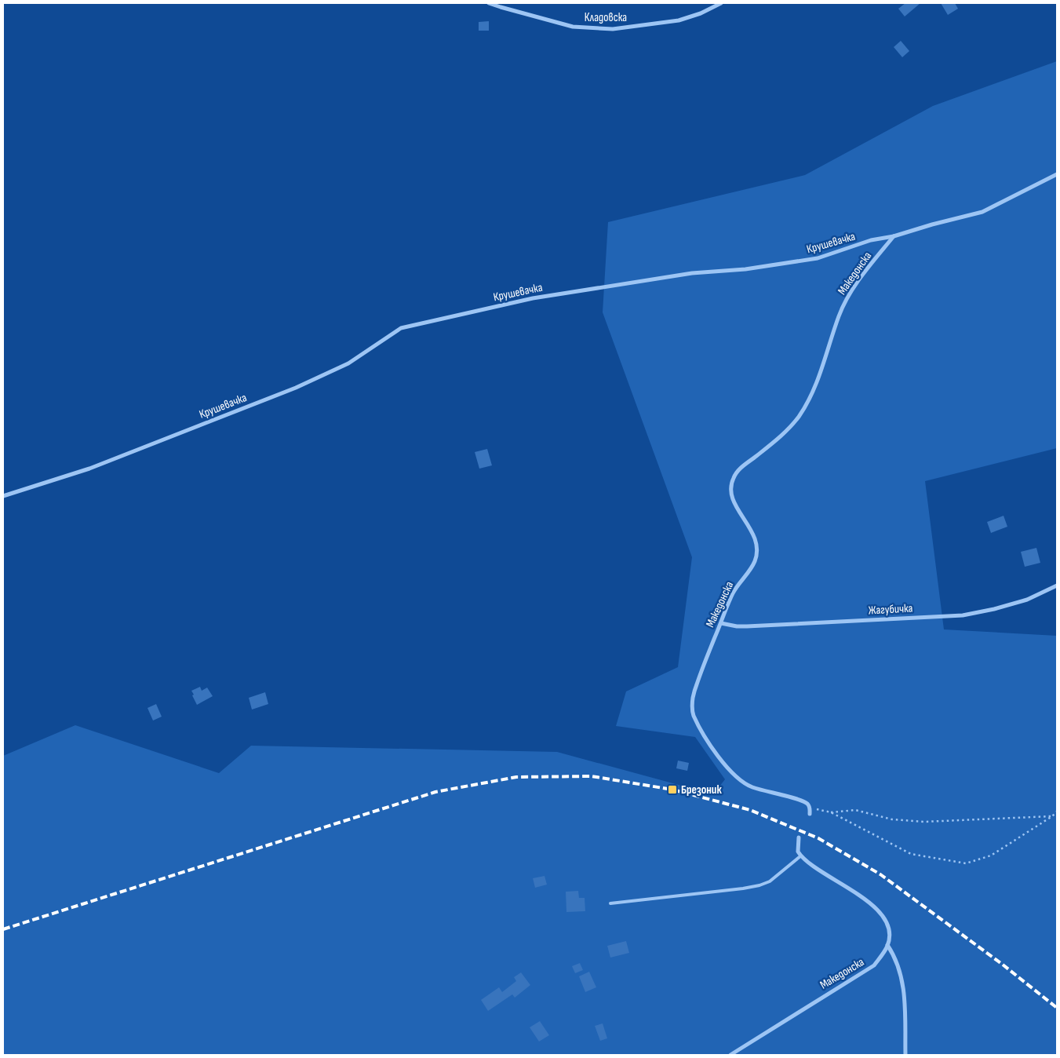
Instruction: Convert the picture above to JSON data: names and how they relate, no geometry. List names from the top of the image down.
{
  "streets": {
    "street": [
      "Кладовска",
      "Крушевачка",
      "Македонска",
      "Жагубичка"
    ]
  },
  "crossings": [
    ["Крушевачка", "Македонска"],
    ["Македонска", "Жагубичка"]
  ],
  "places": {
    "transit": ["Брезоник"]
  }
}
